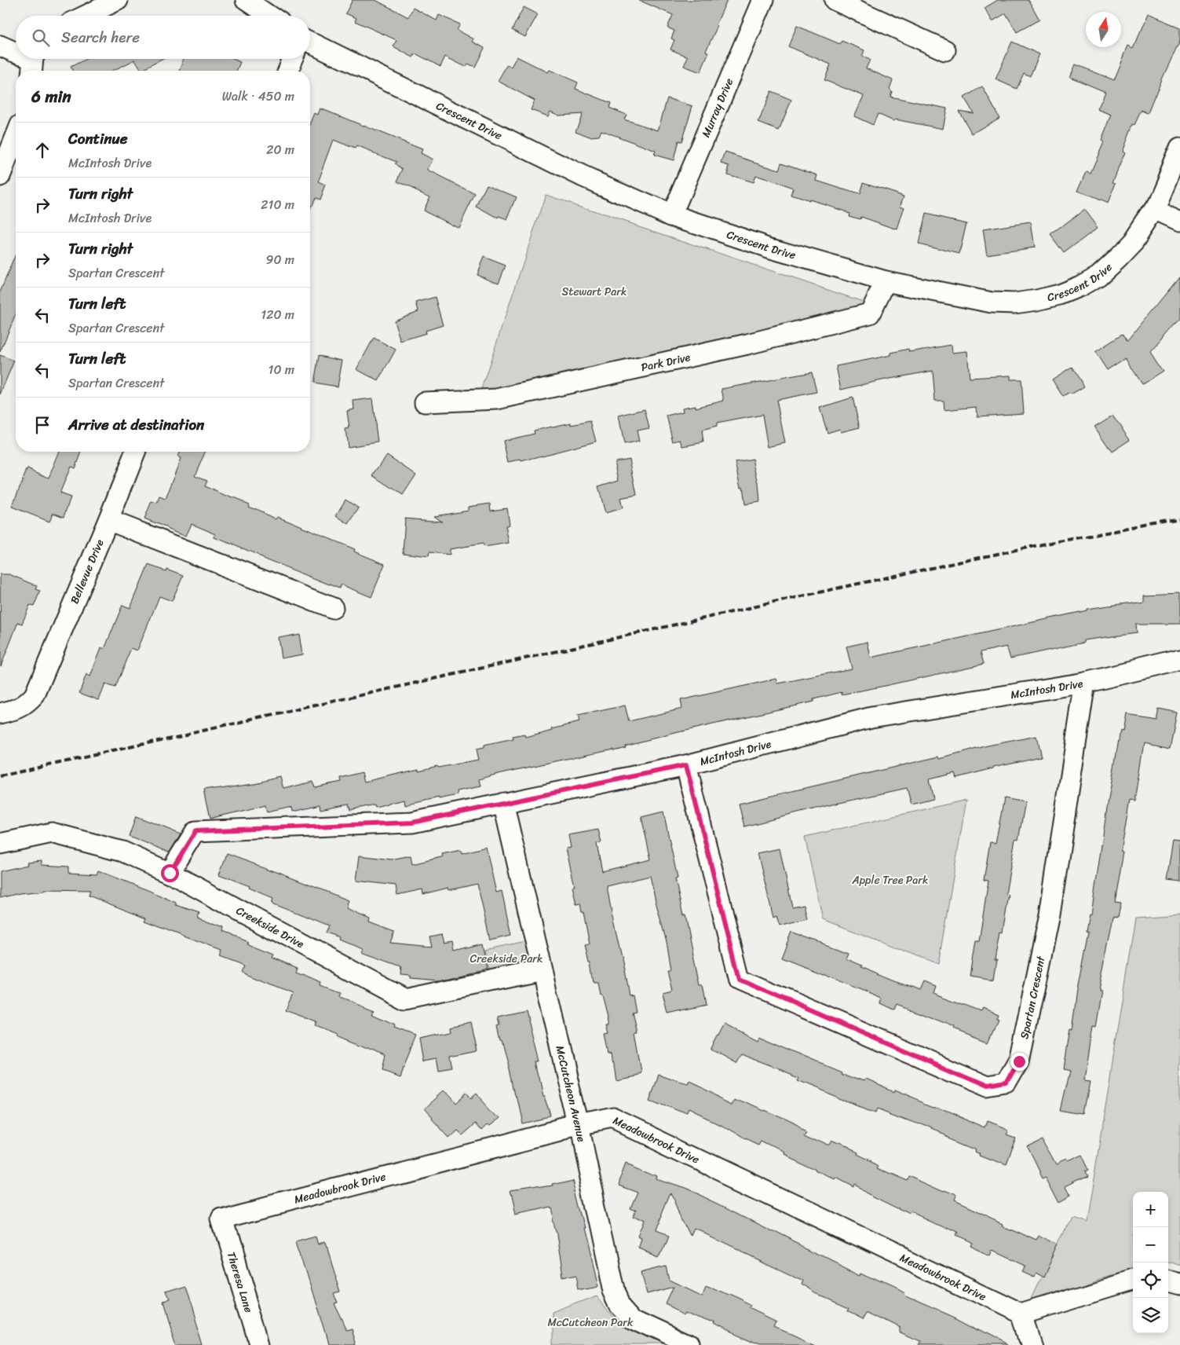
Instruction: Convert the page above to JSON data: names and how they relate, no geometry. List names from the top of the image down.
{
  "streets": {
    "street": [
      "Murray Drive",
      "Crescent Drive",
      "Park Drive",
      "Bellevue Drive",
      "McIntosh Drive",
      "Creekside Drive",
      "Spartan Crescent",
      "McCutcheon Avenue",
      "Meadowbrook Drive",
      "Theresa Lane"
    ]
  },
  "crossings": [
    ["Murray Drive", "Crescent Drive"],
    ["Crescent Drive", "Park Drive"],
    ["McIntosh Drive", "Creekside Drive"],
    ["McIntosh Drive", "Spartan Crescent"],
    ["McIntosh Drive", "McCutcheon Avenue"],
    ["Creekside Drive", "McCutcheon Avenue"],
    ["McCutcheon Avenue", "Meadowbrook Drive"],
    ["Meadowbrook Drive", "Theresa Lane"]
  ],
  "parks": [
    "Stewart Park",
    "Apple Tree Park",
    "Creekside Park",
    "McCutcheon Park"
  ],
  "north": "top",
  "page": {
    "search": "Search here",
    "heading": ["6 min", "Walk · 450 m"],
    "list": [
      ["Continue", "McIntosh Drive", "20 m"],
      ["Turn right", "McIntosh Drive", "210 m"],
      ["Turn right", "Spartan Crescent", "90 m"],
      ["Turn left", "Spartan Crescent", "120 m"],
      ["Turn left", "Spartan Crescent", "10 m"],
      "Arrive at destination"
    ],
    "map_buttons": ["+", "−"]
  }
}
